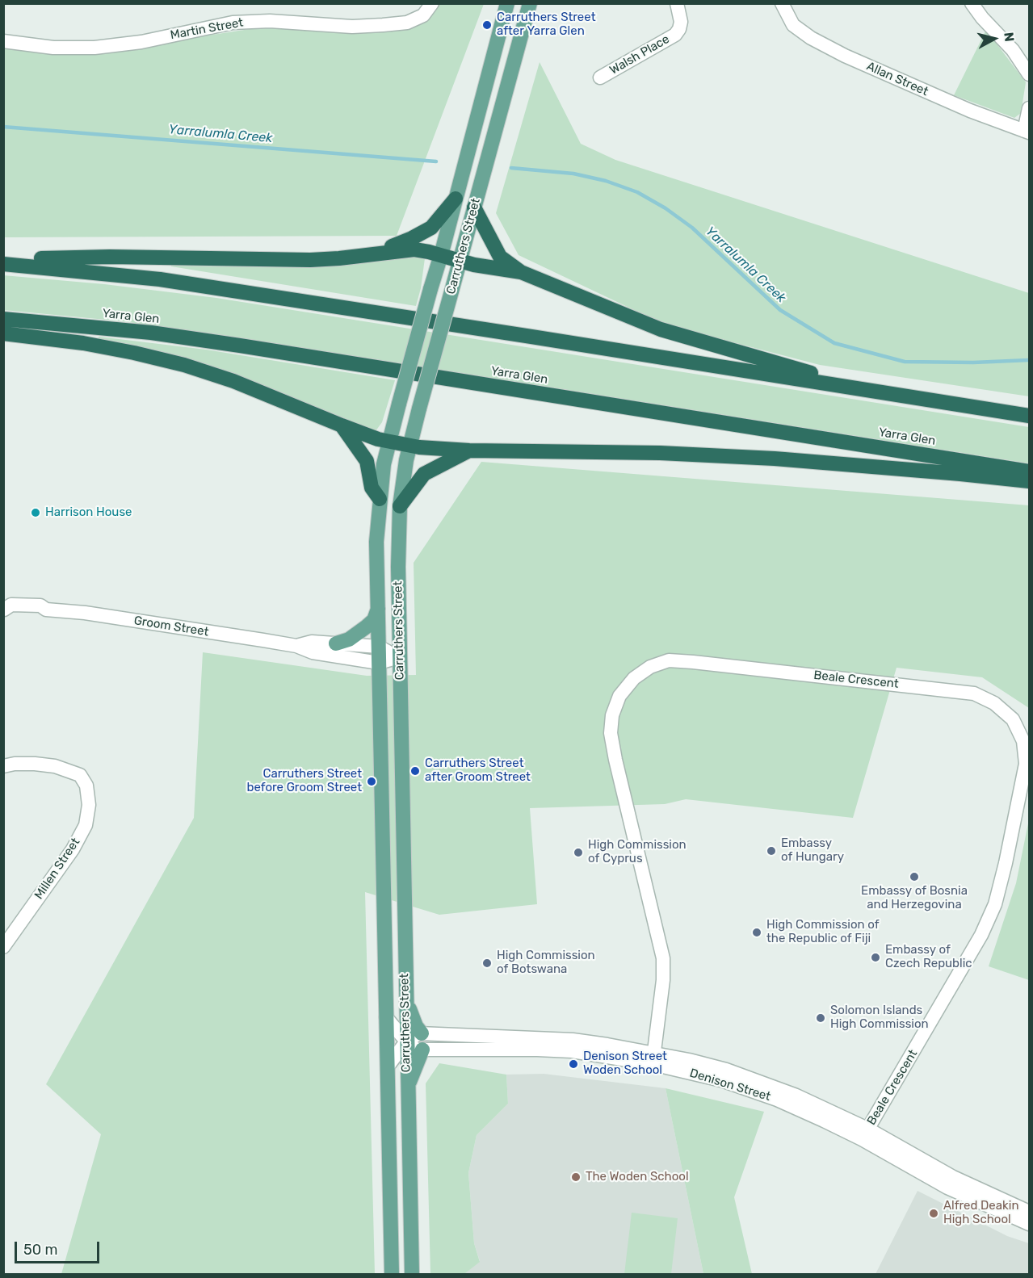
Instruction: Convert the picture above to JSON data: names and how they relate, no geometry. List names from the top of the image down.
{
  "streets": {
    "highway": ["Yarra Glen"],
    "main road": ["Carruthers Street"],
    "street": [
      "Martin Street",
      "Walsh Place",
      "Allan Street",
      "Groom Street",
      "Beale Crescent",
      "Millen Street",
      "Denison Street"
    ]
  },
  "crossings": [
    ["Carruthers Street", "Groom Street"],
    ["Carruthers Street", "Denison Street"],
    ["Beale Crescent", "Denison Street"]
  ],
  "water": ["Yarralumla Creek"],
  "places": [
    "Carruthers Street after Yarra Glen",
    "Harrison House",
    "Carruthers Street after Groom Street",
    "Carruthers Street before Groom Street",
    "Embassy of Hungary",
    "High Commission of Cyprus",
    "Embassy of Bosnia and Herzegovina",
    "High Commission of the Republic of Fiji",
    "Embassy of Czech Republic",
    "High Commission of Botswana",
    "Solomon Islands High Commission",
    "Denison Street Woden School",
    "The Woden School",
    "Alfred Deakin High School"
  ],
  "scale_bar": "50 m",
  "north": "right"
}
